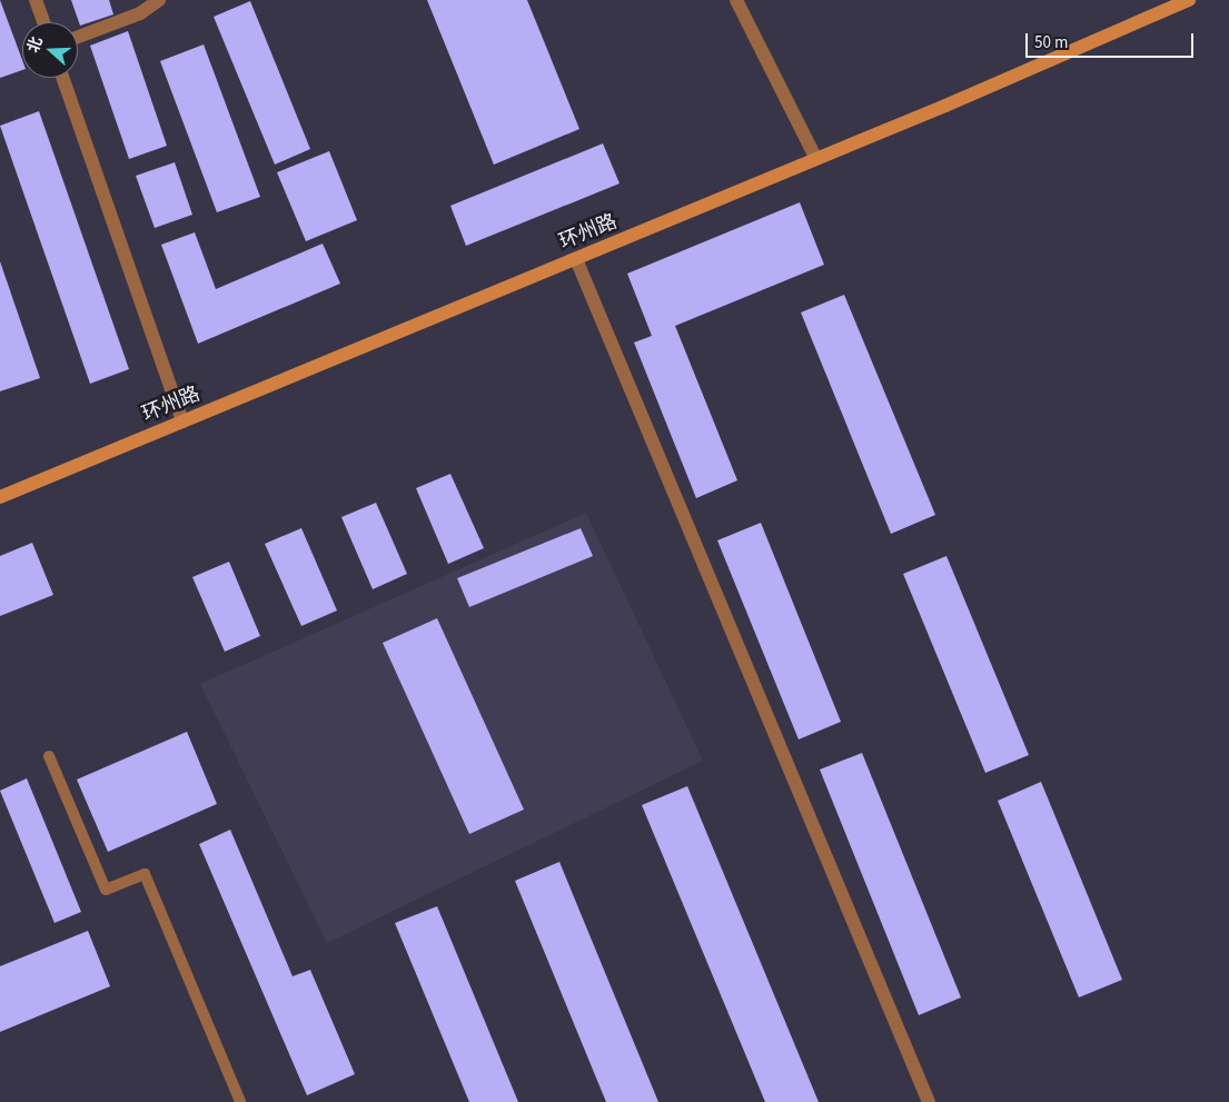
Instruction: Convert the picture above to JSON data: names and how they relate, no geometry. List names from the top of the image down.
{
  "streets": {
    "main road": ["环州路"]
  },
  "scale_bar": "50 m",
  "north": "left"
}
